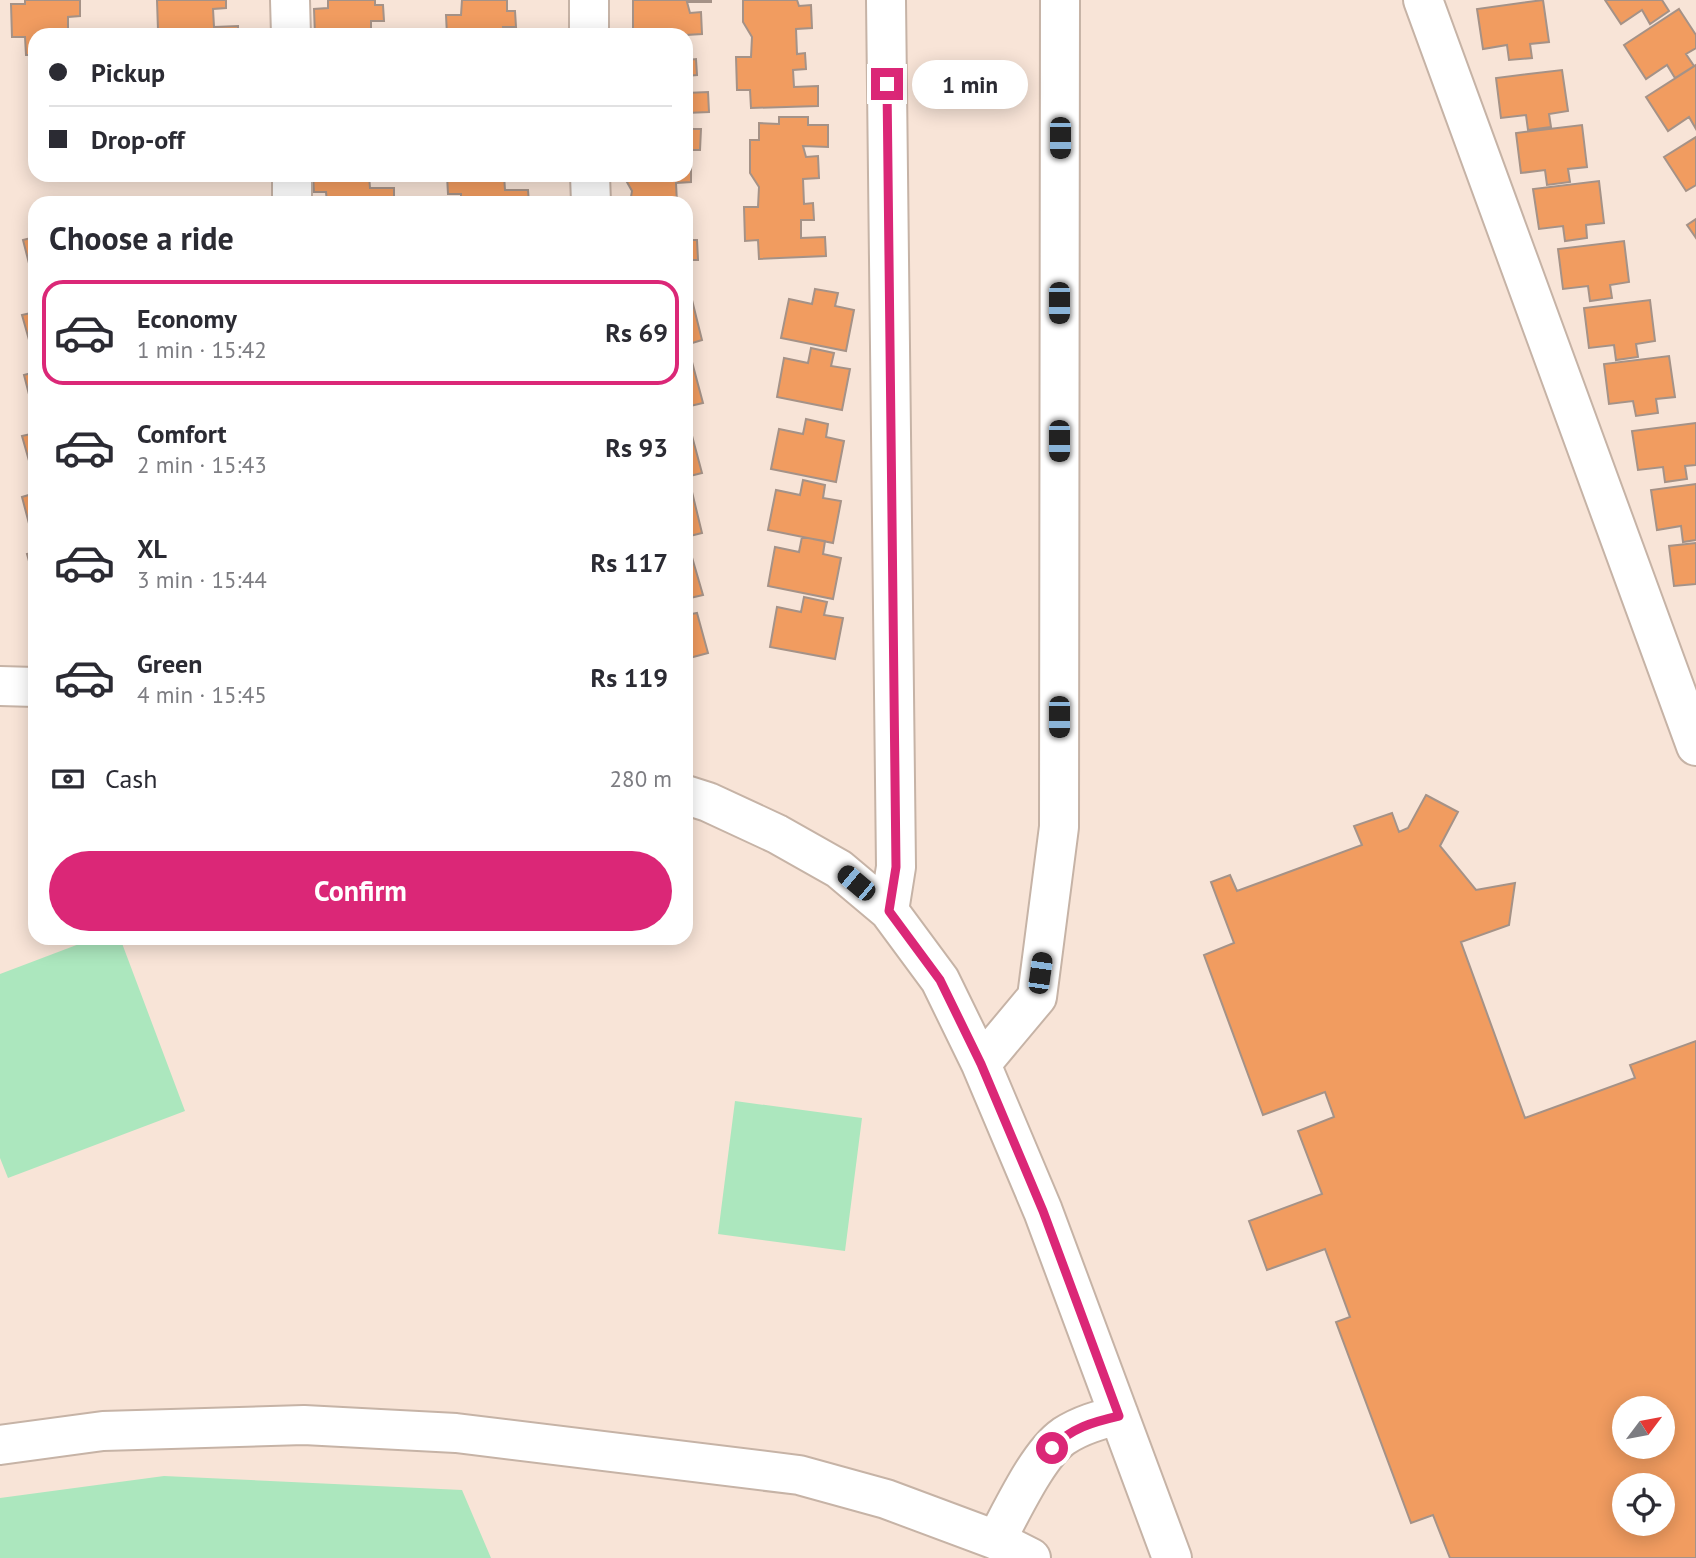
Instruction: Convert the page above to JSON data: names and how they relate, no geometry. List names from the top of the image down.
{
  "north": "top right",
  "page": {
    "banner": ["Pickup", "Drop-off"],
    "bubble": "1 min",
    "heading": "Choose a ride",
    "list": [
      {
        "name": "Economy",
        "note": "1 min · 15:42",
        "value": "Rs 69"
      },
      {
        "name": "Comfort",
        "note": "2 min · 15:43",
        "value": "Rs 93"
      },
      {
        "name": "XL",
        "note": "3 min · 15:44",
        "value": "Rs 117"
      },
      {
        "name": "Green",
        "note": "4 min · 15:45",
        "value": "Rs 119"
      }
    ],
    "pay": ["Cash", "280 m"],
    "buttons": "Confirm"
  }
}
